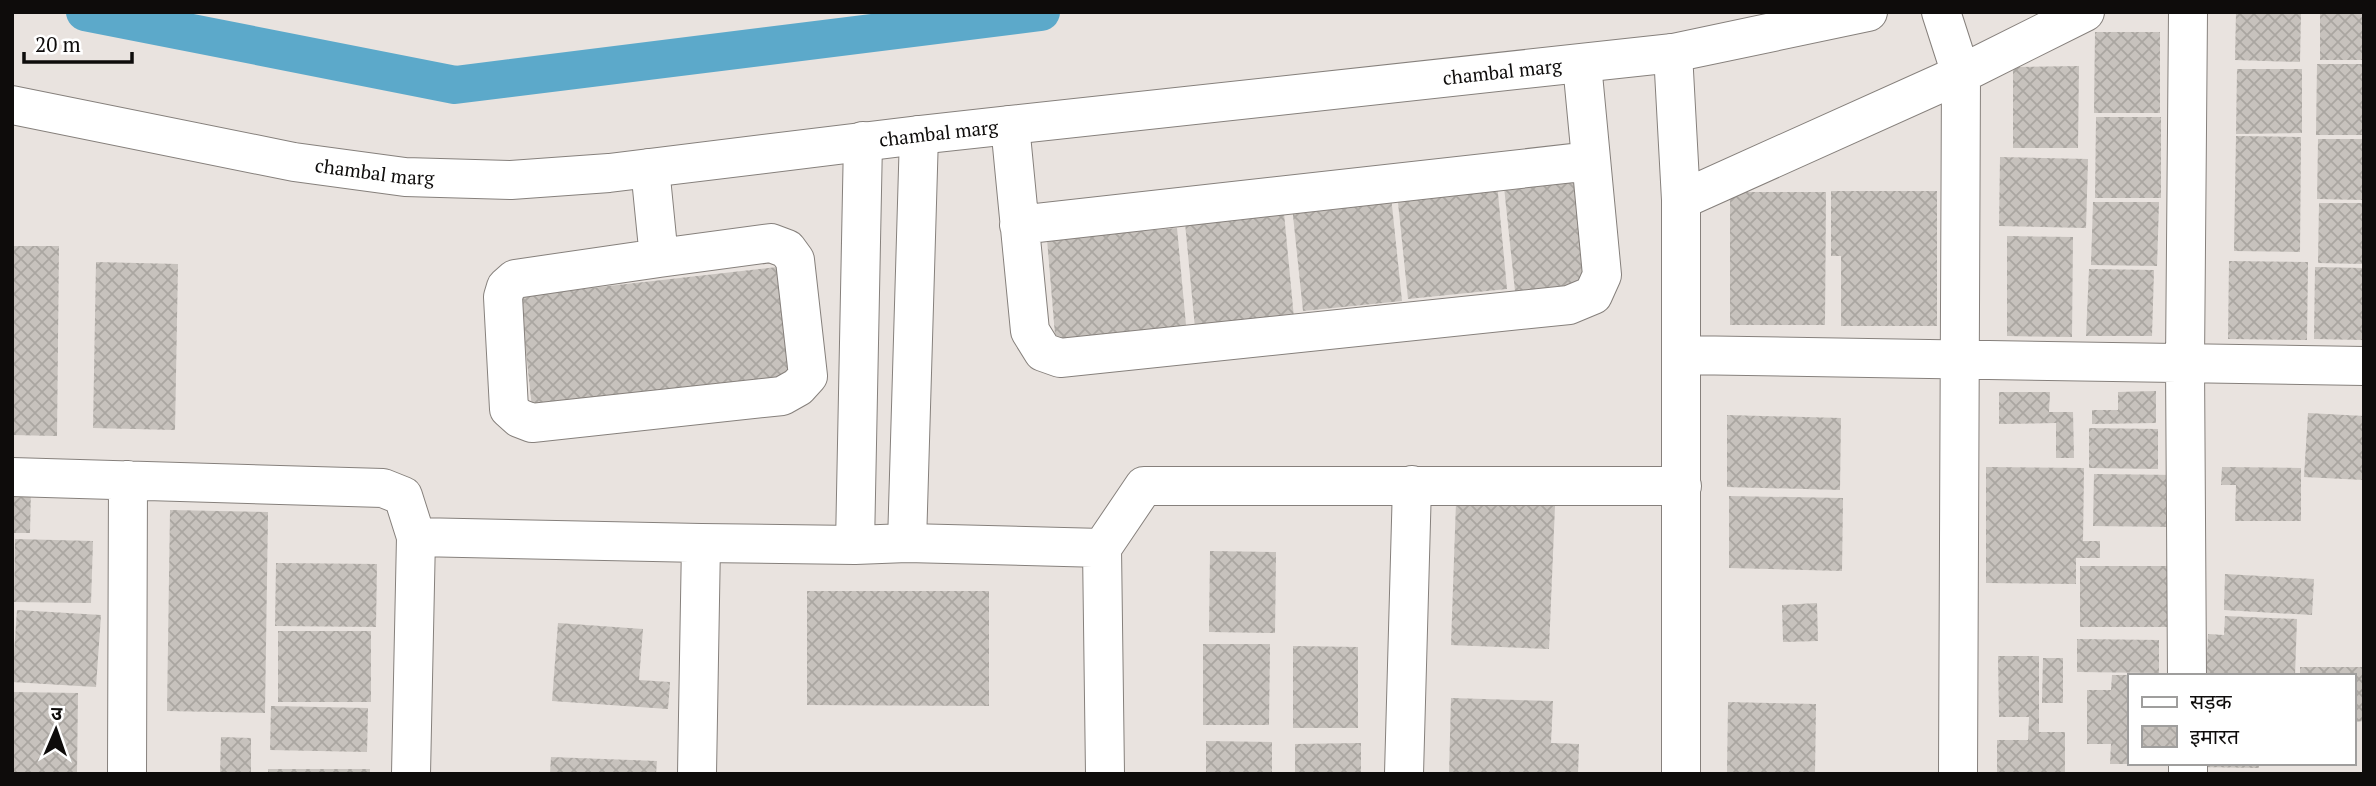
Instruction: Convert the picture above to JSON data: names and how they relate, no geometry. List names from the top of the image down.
{
  "streets": {
    "street": ["chambal marg"]
  },
  "legend": ["सड़क", "इमारत"],
  "scale_bar": "20 m",
  "north": "top"
}
